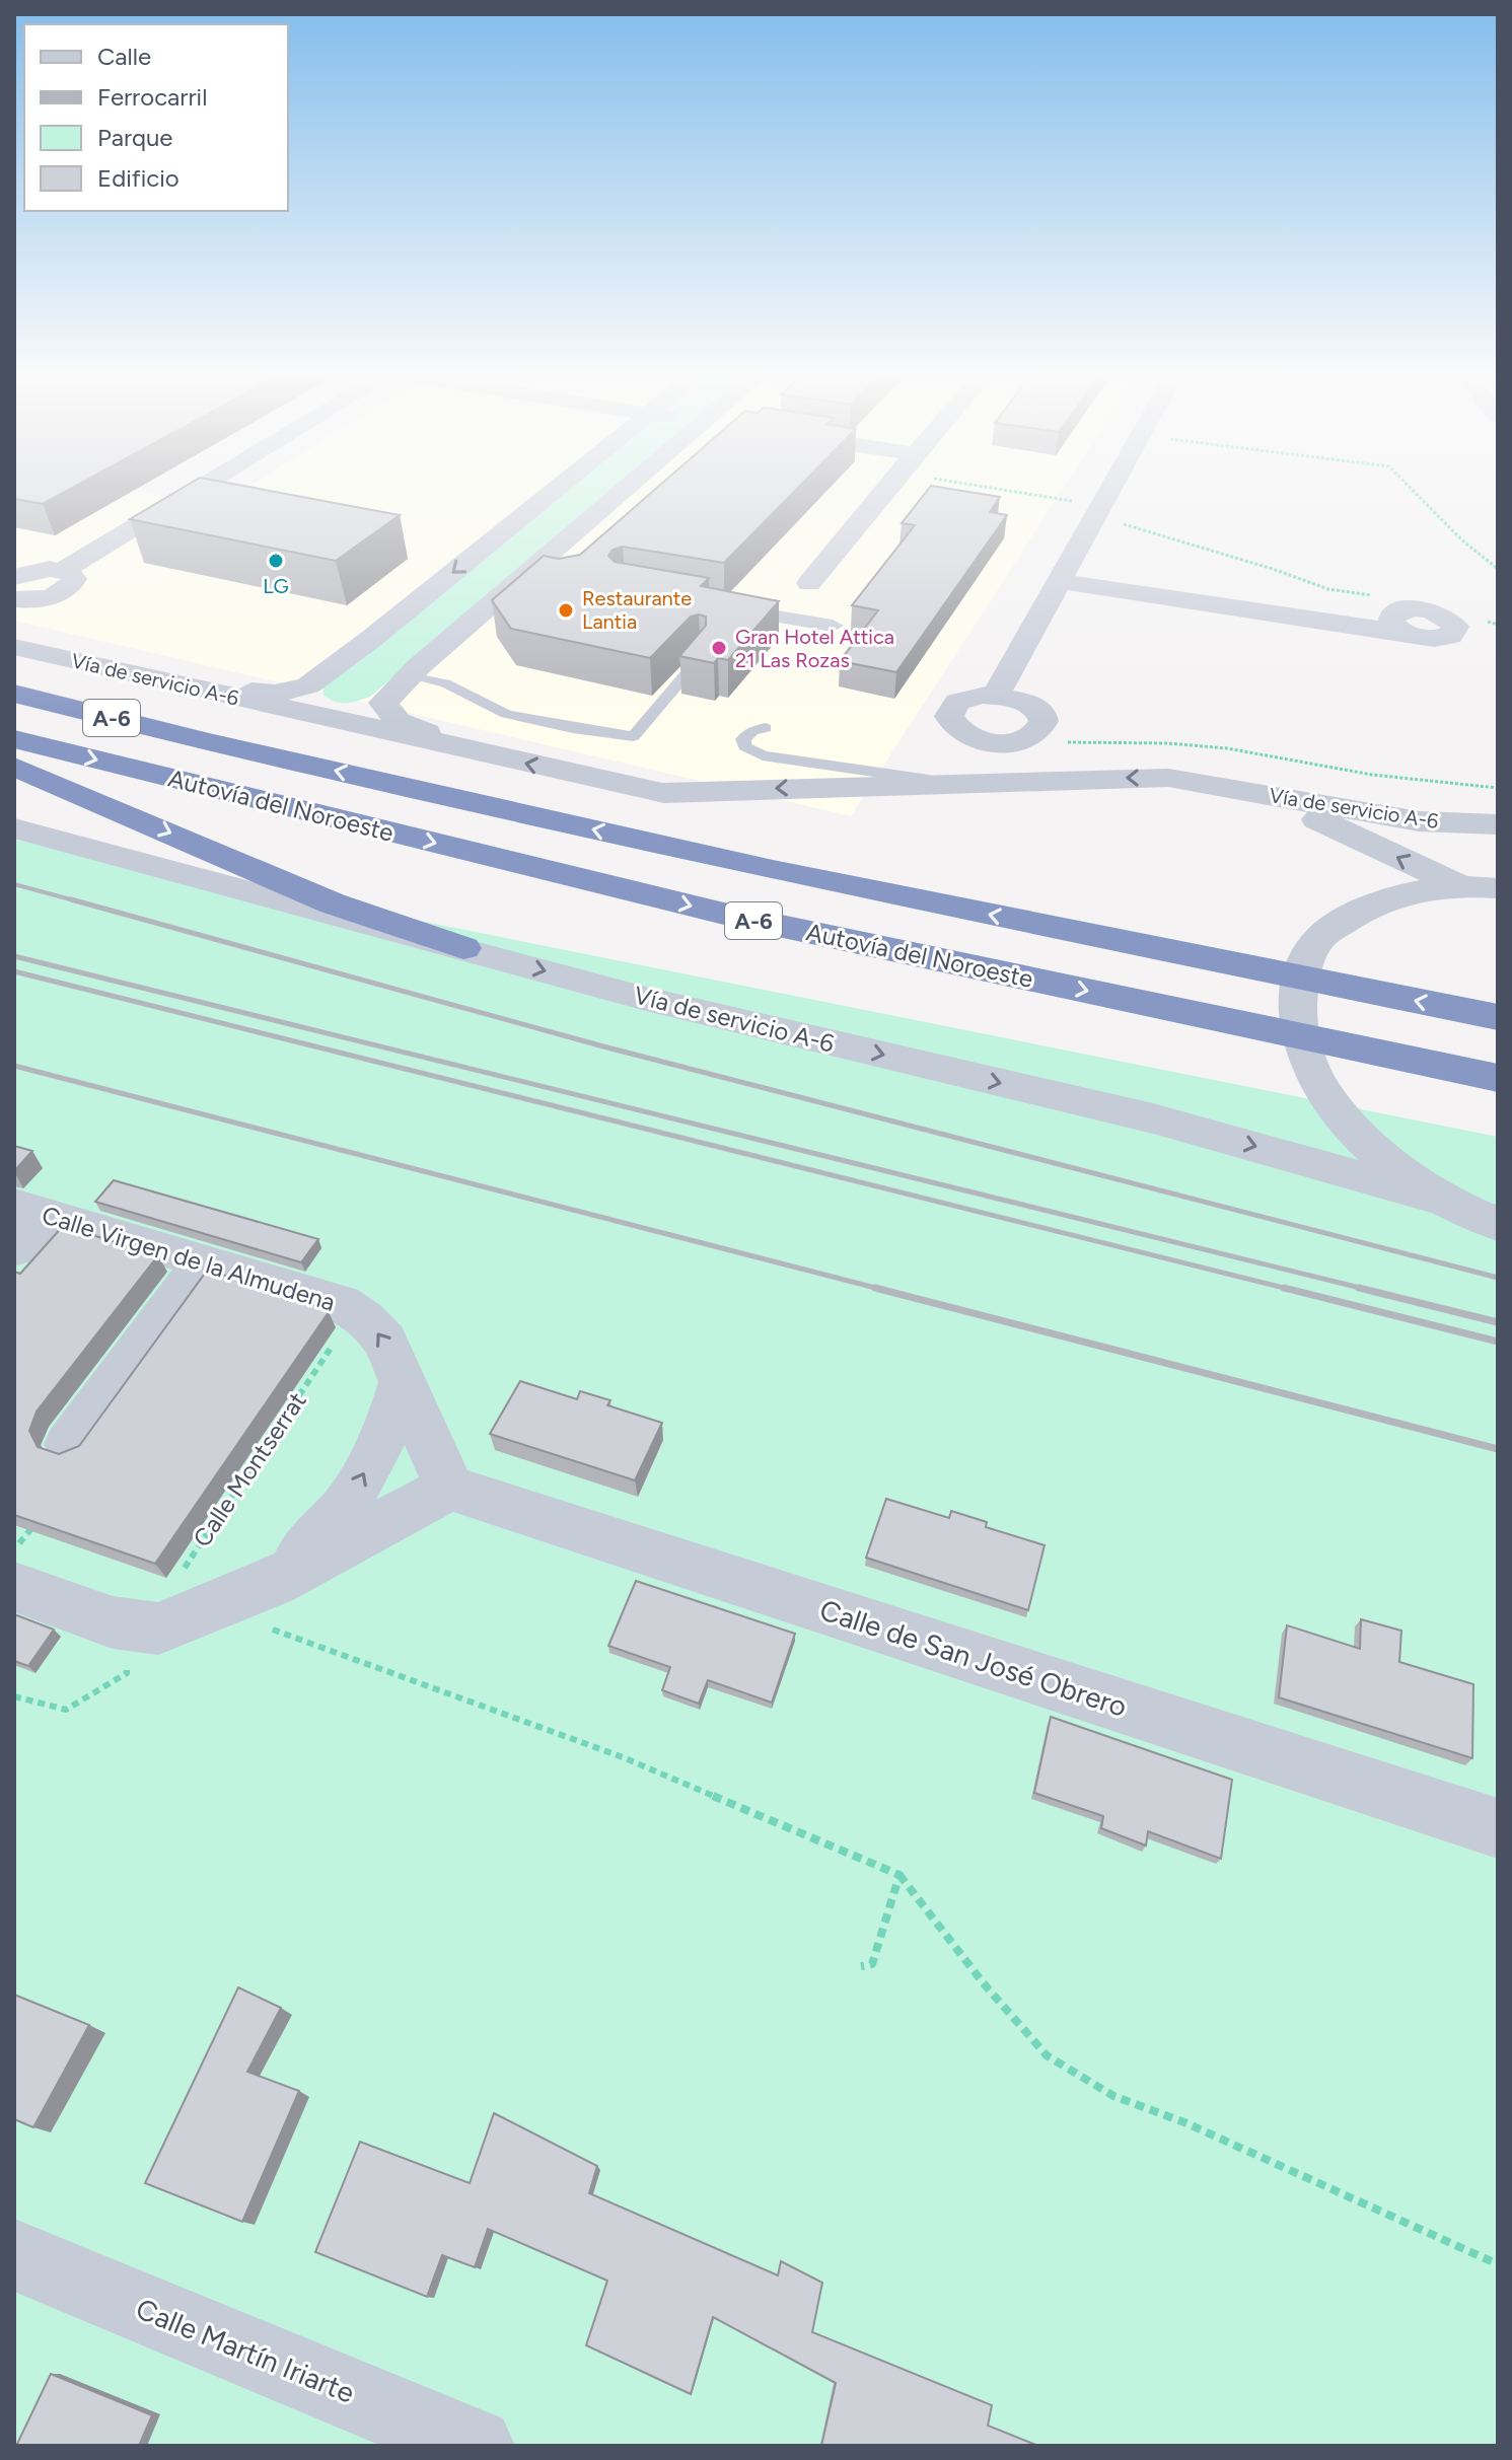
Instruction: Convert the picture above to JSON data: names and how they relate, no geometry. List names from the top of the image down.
{
  "streets": {
    "highway": ["A-6", "Autovía del Noroeste"],
    "street": [
      "Vía de servicio A-6",
      "Calle Virgen de la Almudena",
      "Calle de San José Obrero",
      "Calle Martín Iriarte"
    ],
    "path": ["Calle Montserrat"]
  },
  "crossings": [
    ["Calle Virgen de la Almudena", "Calle Montserrat"],
    ["Calle Virgen de la Almudena", "Calle de San José Obrero"]
  ],
  "places": ["LG", "Restaurante Lantia", "Gran Hotel Attica 21 Las Rozas"],
  "legend": [
    "Calle",
    "Ferrocarril",
    "Parque",
    "Edificio"
  ]
}
